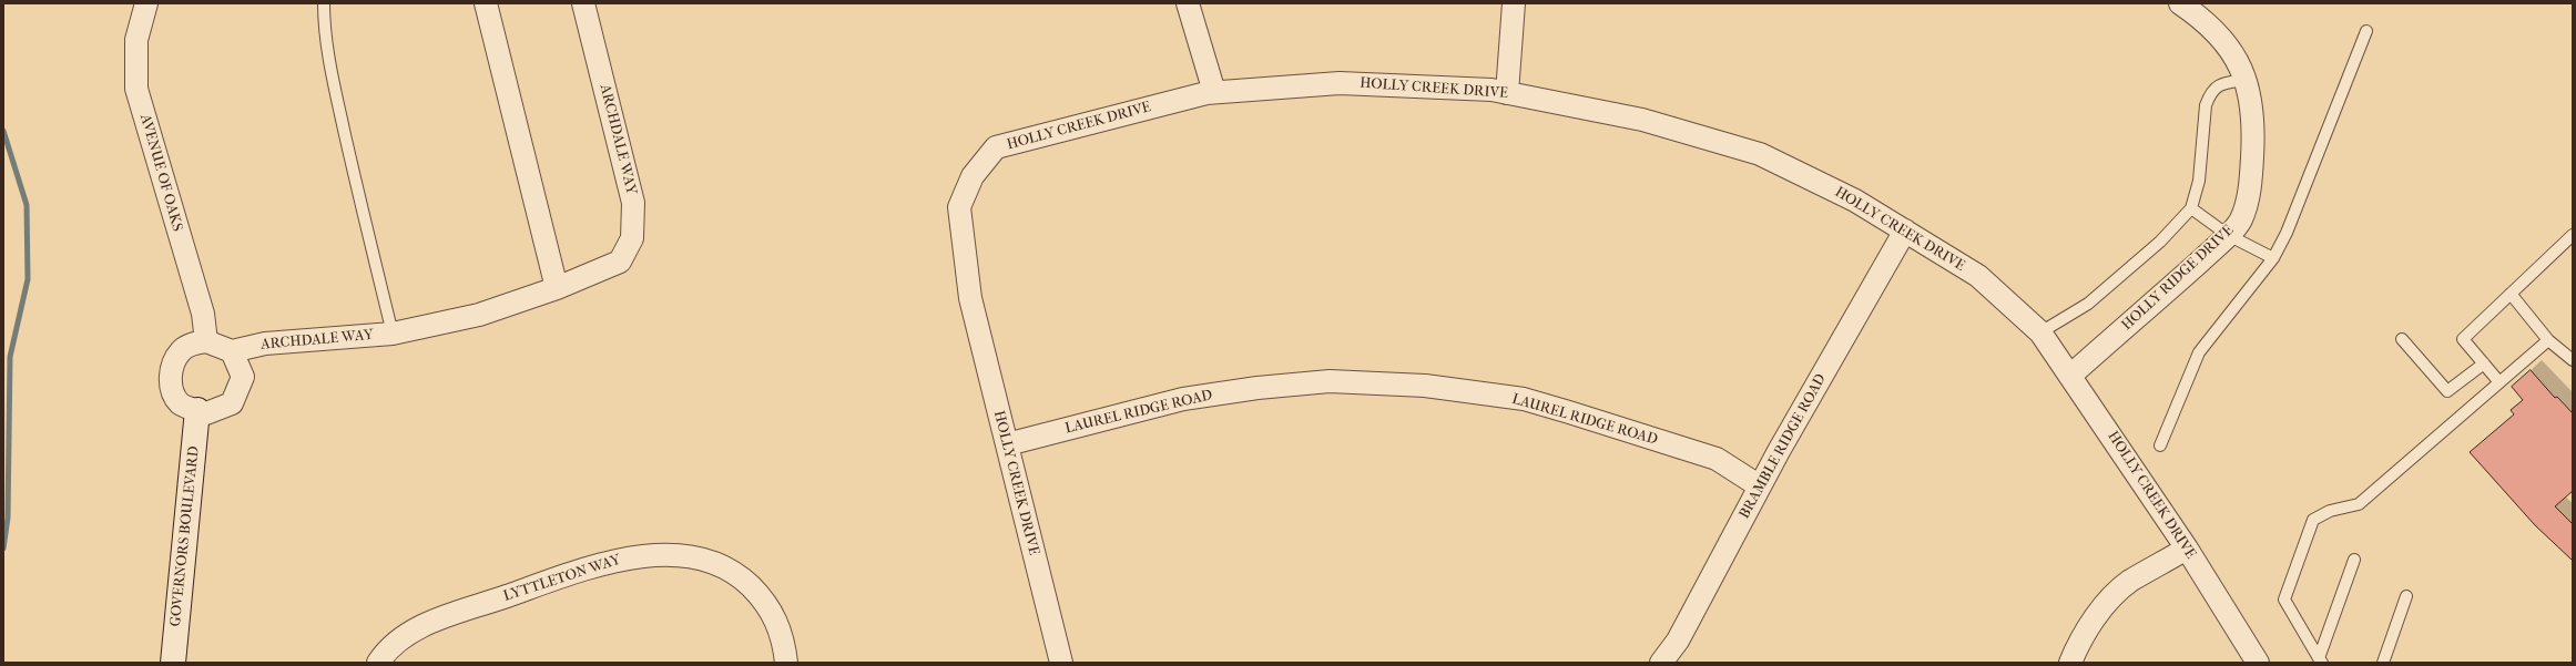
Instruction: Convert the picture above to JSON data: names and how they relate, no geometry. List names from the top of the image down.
{
  "streets": {
    "street": [
      "HOLLY CREEK DRIVE",
      "ARCHDALE WAY",
      "AVENUE OF OAKS",
      "HOLLY RIDGE DRIVE",
      "LAUREL RIDGE ROAD",
      "BRAMBLE RIDGE ROAD",
      "GOVERNORS BOULEVARD",
      "LYTTLETON WAY"
    ]
  },
  "crossings": [
    ["HOLLY CREEK DRIVE", "HOLLY RIDGE DRIVE"],
    ["HOLLY CREEK DRIVE", "LAUREL RIDGE ROAD"],
    ["HOLLY CREEK DRIVE", "BRAMBLE RIDGE ROAD"],
    ["ARCHDALE WAY", "AVENUE OF OAKS"],
    ["ARCHDALE WAY", "GOVERNORS BOULEVARD"],
    ["AVENUE OF OAKS", "GOVERNORS BOULEVARD"],
    ["LAUREL RIDGE ROAD", "BRAMBLE RIDGE ROAD"]
  ]
}
